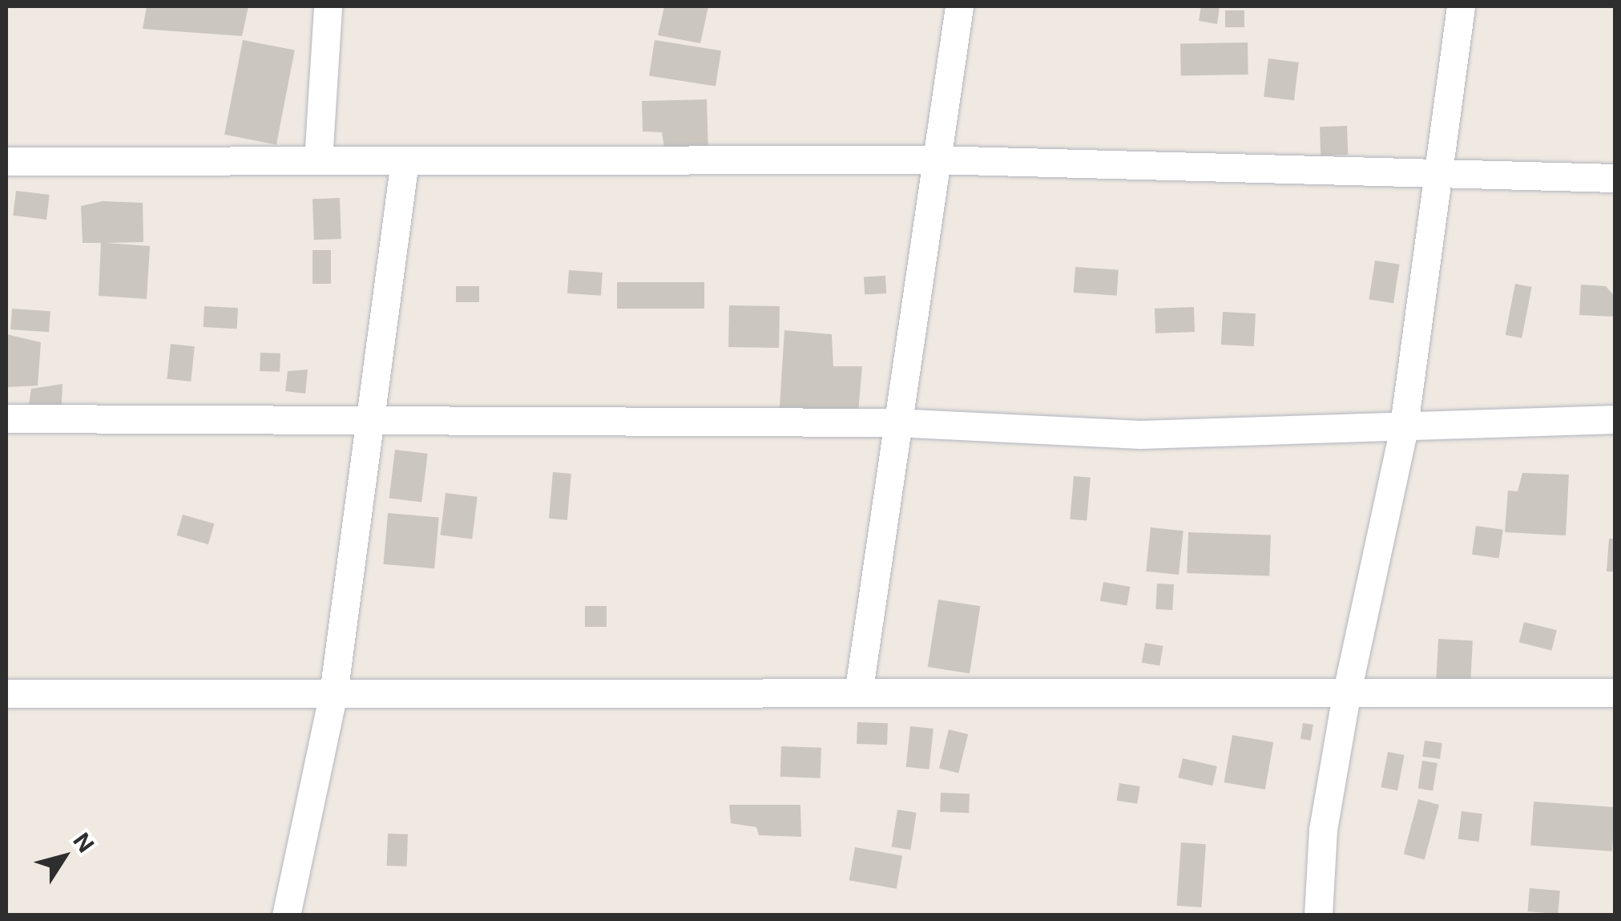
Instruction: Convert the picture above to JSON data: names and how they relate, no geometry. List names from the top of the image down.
{
  "north": "top right"
}
